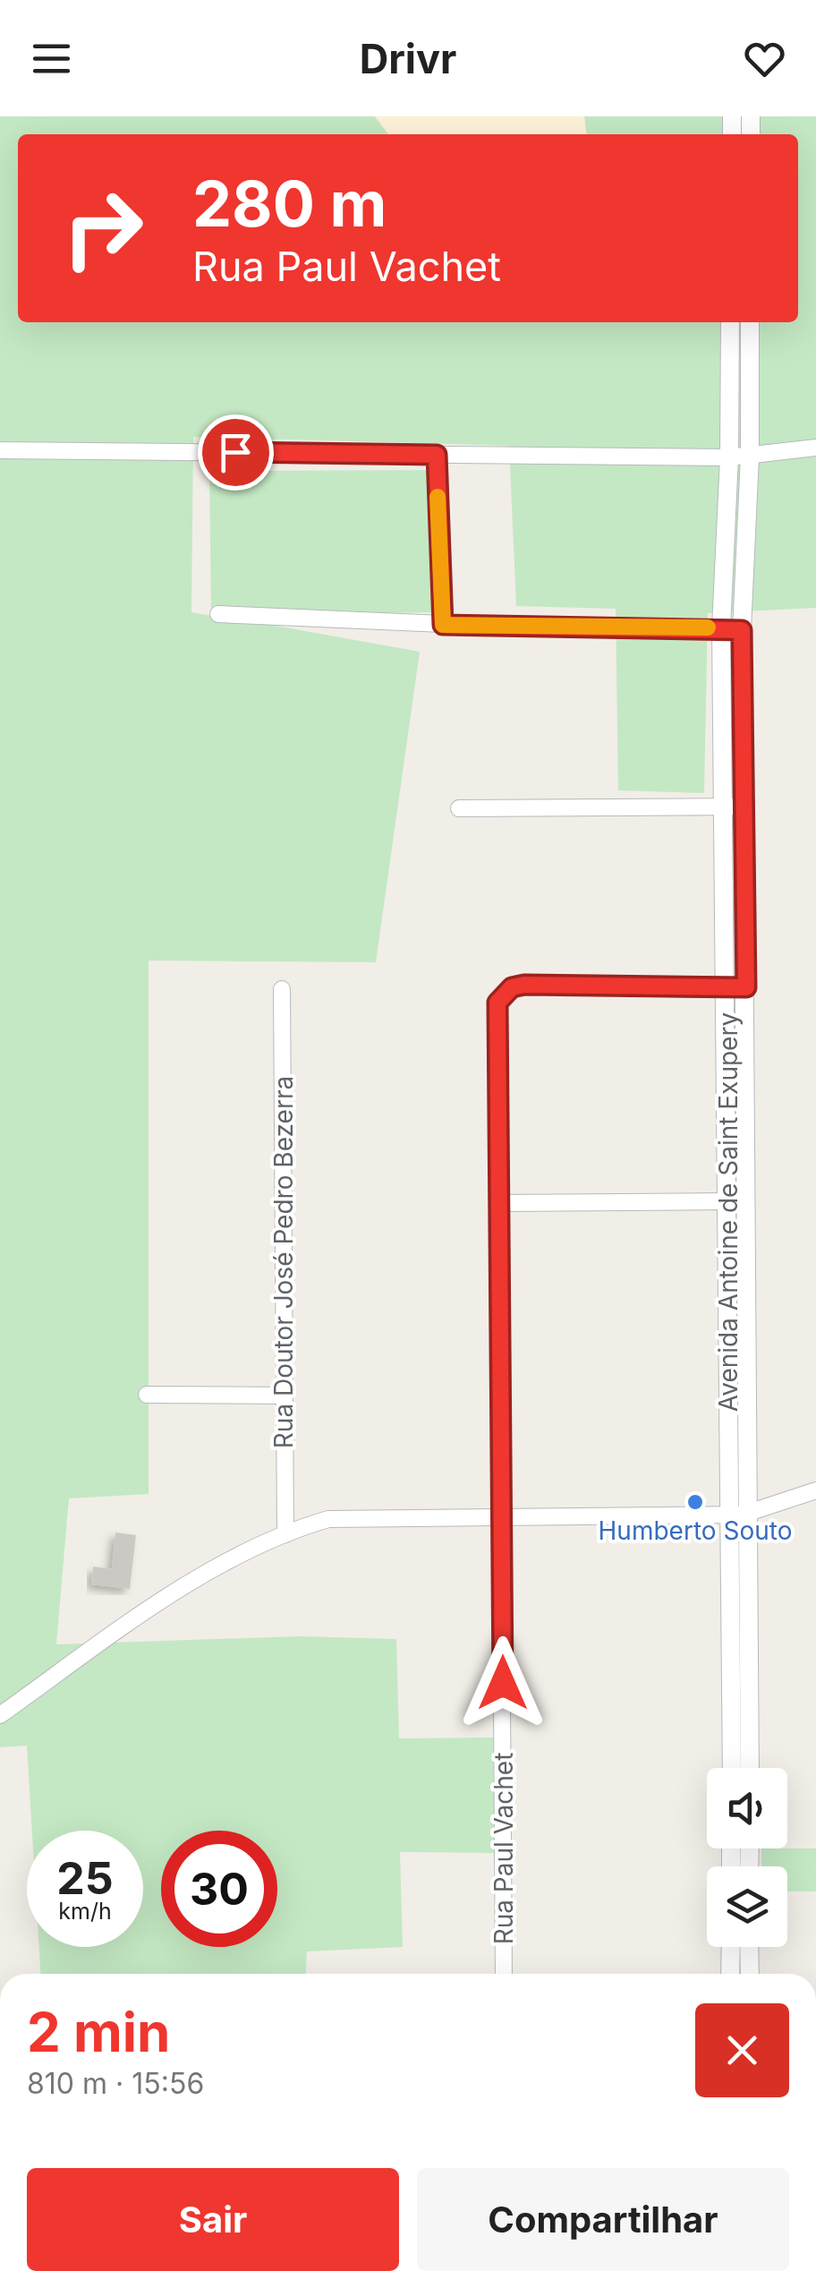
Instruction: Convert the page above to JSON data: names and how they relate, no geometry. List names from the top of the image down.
{
  "streets": {
    "street": ["Avenida Antoine de Saint Exupery", "Rua Doutor José Pedro Bezerra", "Rua Paul Vachet"]
  },
  "crossings": [
    ["Avenida Antoine de Saint Exupery", "Rua Paul Vachet"]
  ],
  "places": ["Humberto Souto"],
  "page": {
    "header": "Drivr",
    "turn": ["280 m", "Rua Paul Vachet"],
    "speed": "25 km/h",
    "limit": "30",
    "heading": ["2 min", "810 m · 15:56"],
    "buttons": ["Sair", "Compartilhar"]
  }
}
